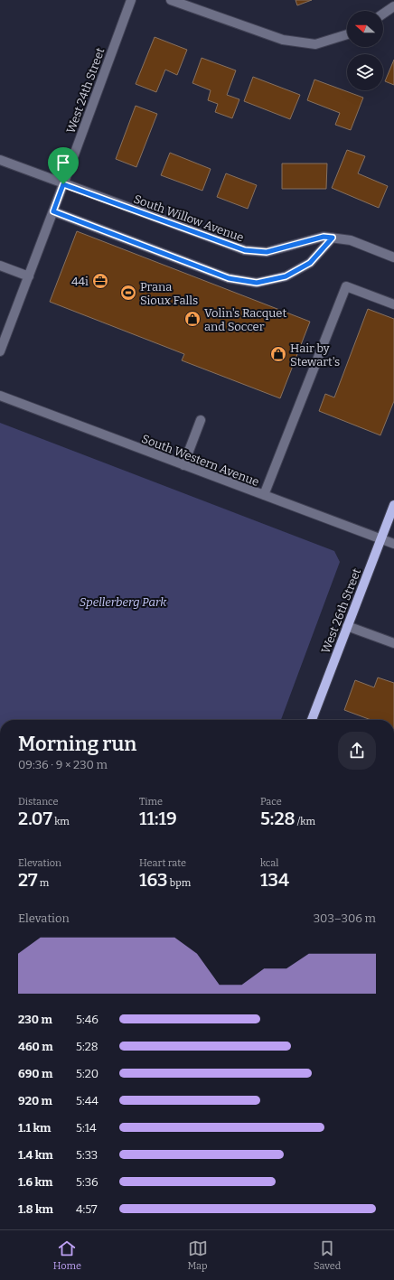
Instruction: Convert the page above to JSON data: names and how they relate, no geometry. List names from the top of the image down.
{
  "streets": {
    "main road": ["West 26th Street"],
    "street": ["West 24th Street", "South Willow Avenue", "South Western Avenue"]
  },
  "crossings": [
    ["West 24th Street", "South Willow Avenue"],
    ["South Western Avenue", "West 26th Street"]
  ],
  "parks": ["Spellerberg Park"],
  "places": {
    "office": ["44i"],
    "sports": ["Prana Sioux Falls"],
    "shop": ["Volin's Racquet and Soccer", "Hair by Stewart's"]
  },
  "north": "left",
  "page": {
    "heading": ["Morning run", "09:36 · 9 × 230 m"],
    "stats": [
      ["Distance", "2.07 km"],
      ["Time", "11:19"],
      ["Pace", "5:28 /km"],
      ["Elevation", "27 m"],
      ["Heart rate", "163 bpm"],
      ["kcal", "134"]
    ],
    "chart": ["Elevation", "303–306 m"],
    "list": [
      {
        "name": "230 m",
        "note": "5:46"
      },
      {
        "name": "460 m",
        "note": "5:28"
      },
      {
        "name": "690 m",
        "note": "5:20"
      },
      {
        "name": "920 m",
        "note": "5:44"
      },
      {
        "name": "1.1 km",
        "note": "5:14"
      },
      {
        "name": "1.4 km",
        "note": "5:33"
      },
      {
        "name": "1.6 km",
        "note": "5:36"
      },
      {
        "name": "1.8 km",
        "note": "4:57"
      }
    ],
    "tabs": ["Home", "Map", "Saved"]
  }
}
